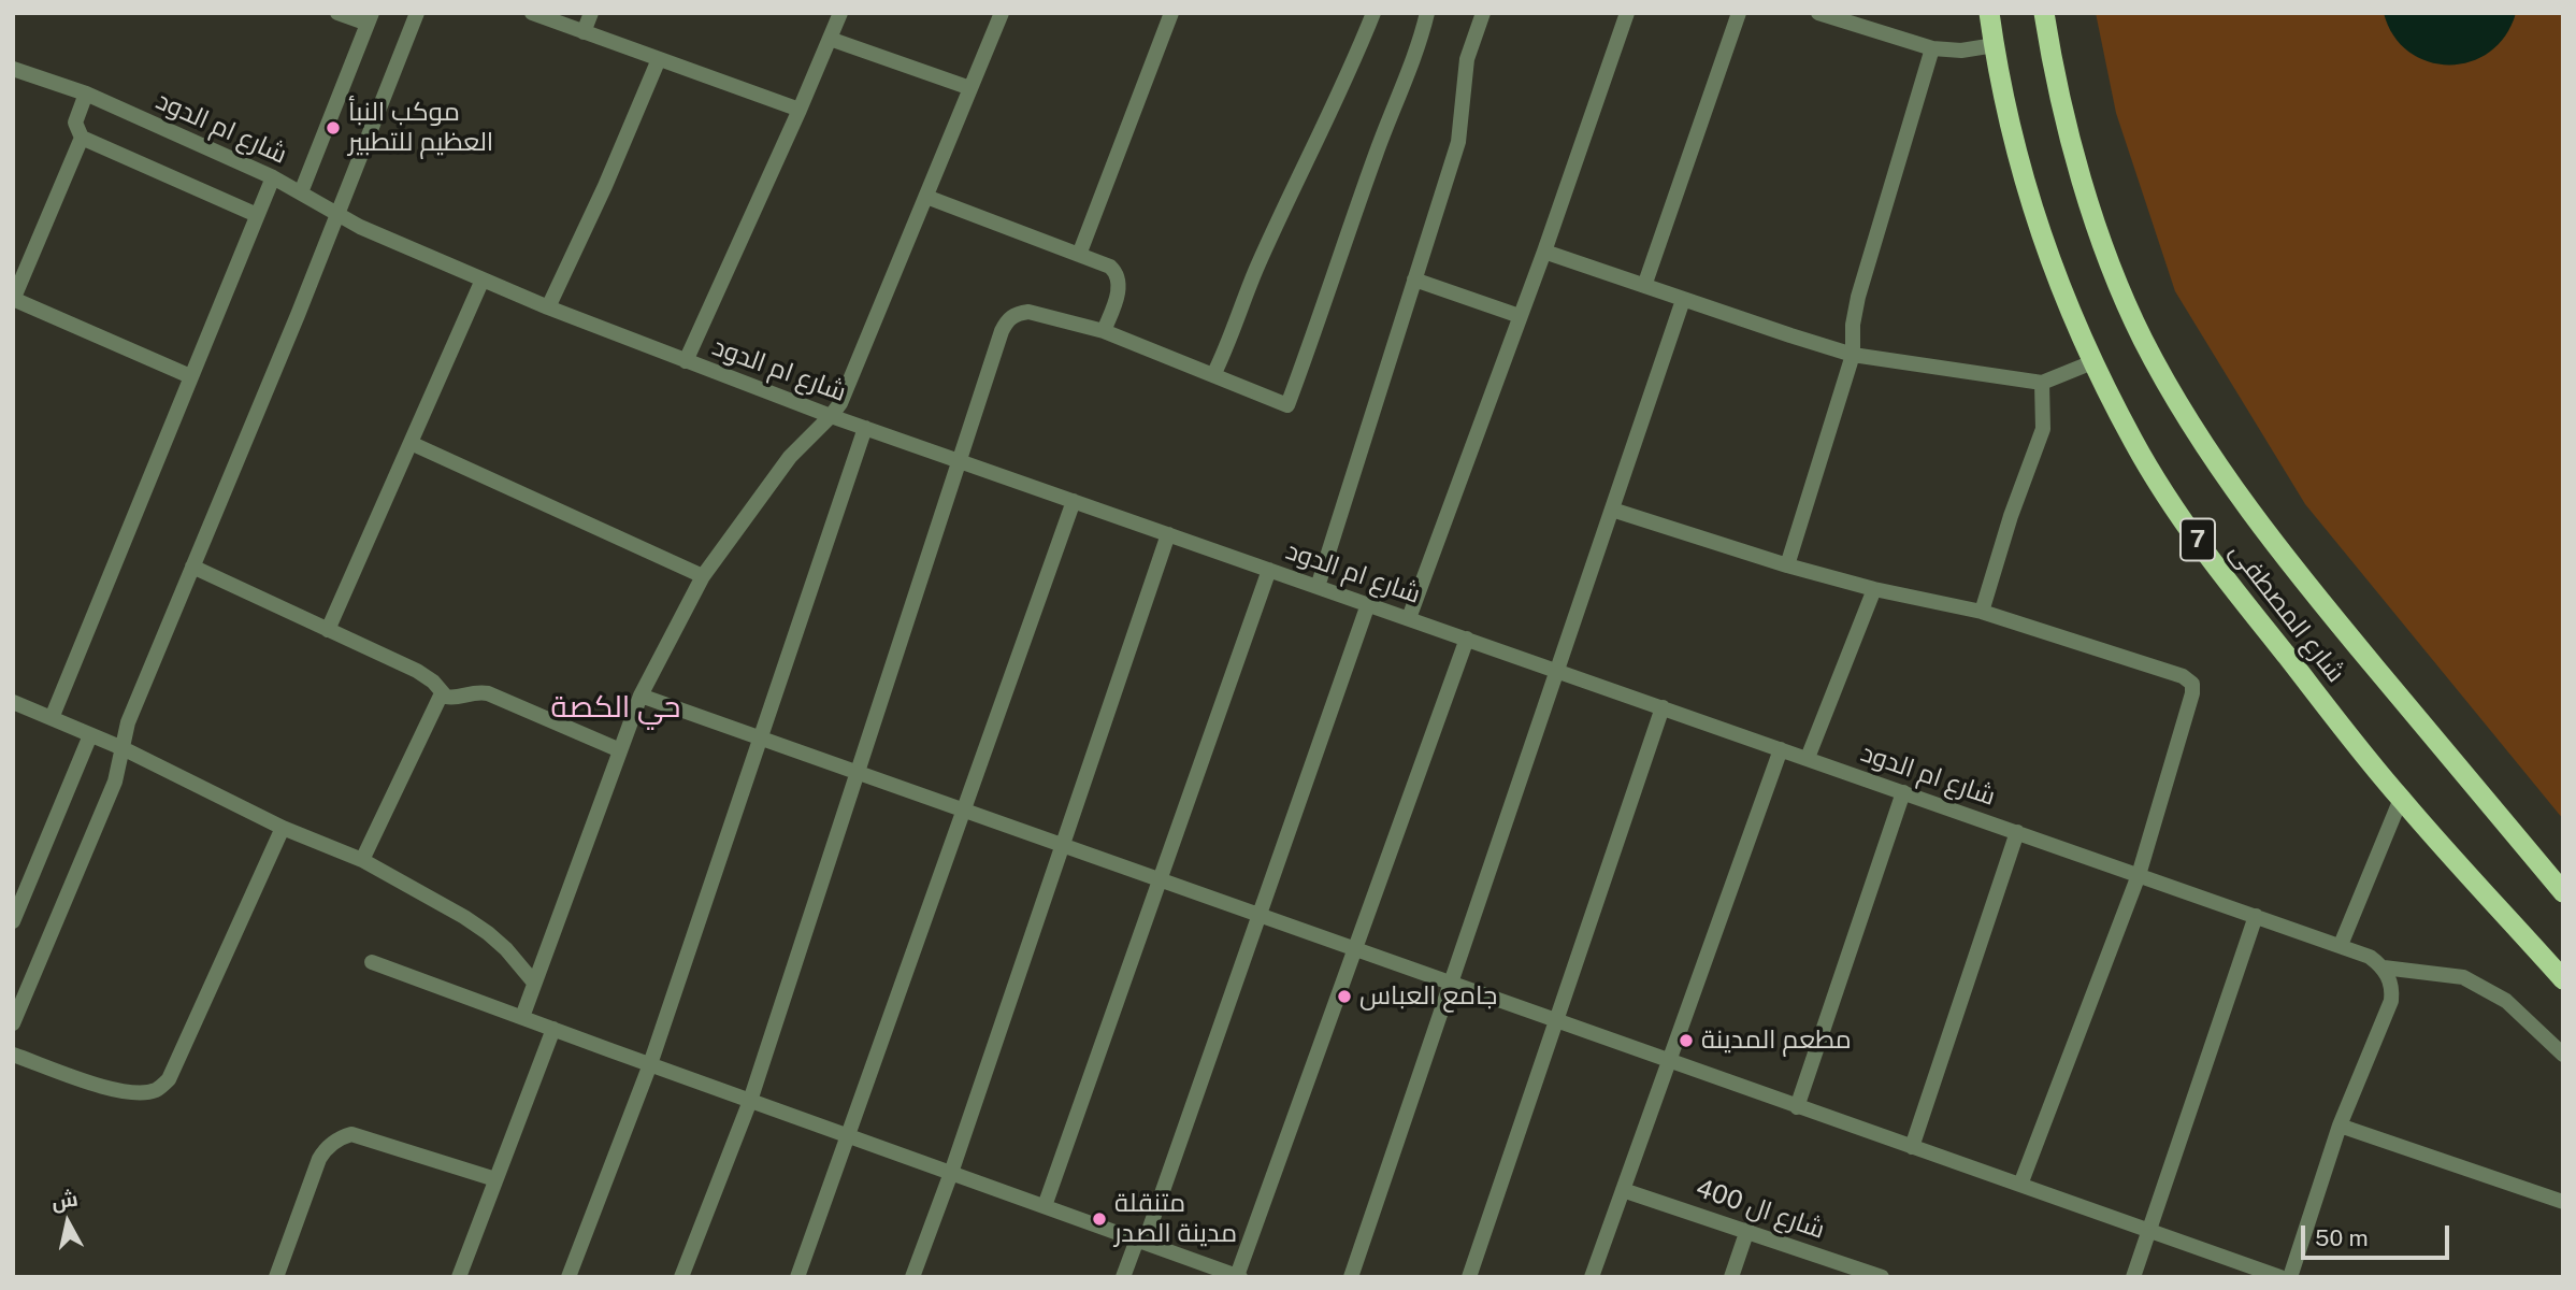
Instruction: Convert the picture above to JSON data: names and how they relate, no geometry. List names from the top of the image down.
{
  "streets": {
    "highway": ["7", "شارع المصطفى"],
    "street": ["شارع ام الدود", "شارع ال 400"]
  },
  "districts": ["حي الكصة"],
  "places": [
    "موكب النبأ العظيم للتطبير",
    "جامع العباس",
    "مطعم المدينة",
    "متنقلة مدينة الصدر"
  ],
  "scale_bar": "50 m",
  "north": "top"
}
